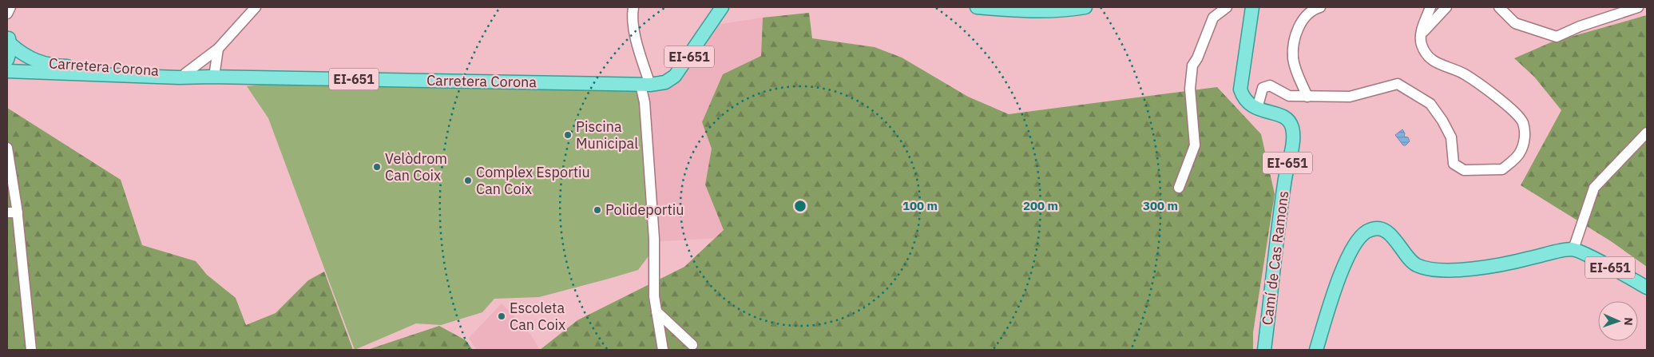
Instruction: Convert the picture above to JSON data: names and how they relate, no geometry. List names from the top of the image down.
{
  "streets": {
    "main road": ["EI-651", "Carretera Corona", "Camí de Cas Ramons"]
  },
  "crossings": [
    ["EI-651", "Carretera Corona"]
  ],
  "places": [
    "Piscina Municipal",
    "Velòdrom Can Coix",
    "Complex Esportiu Can Coix",
    "Polideportiu",
    "Escoleta Can Coix"
  ],
  "north": "right",
  "rings": ["100 m", "200 m", "300 m"]
}
